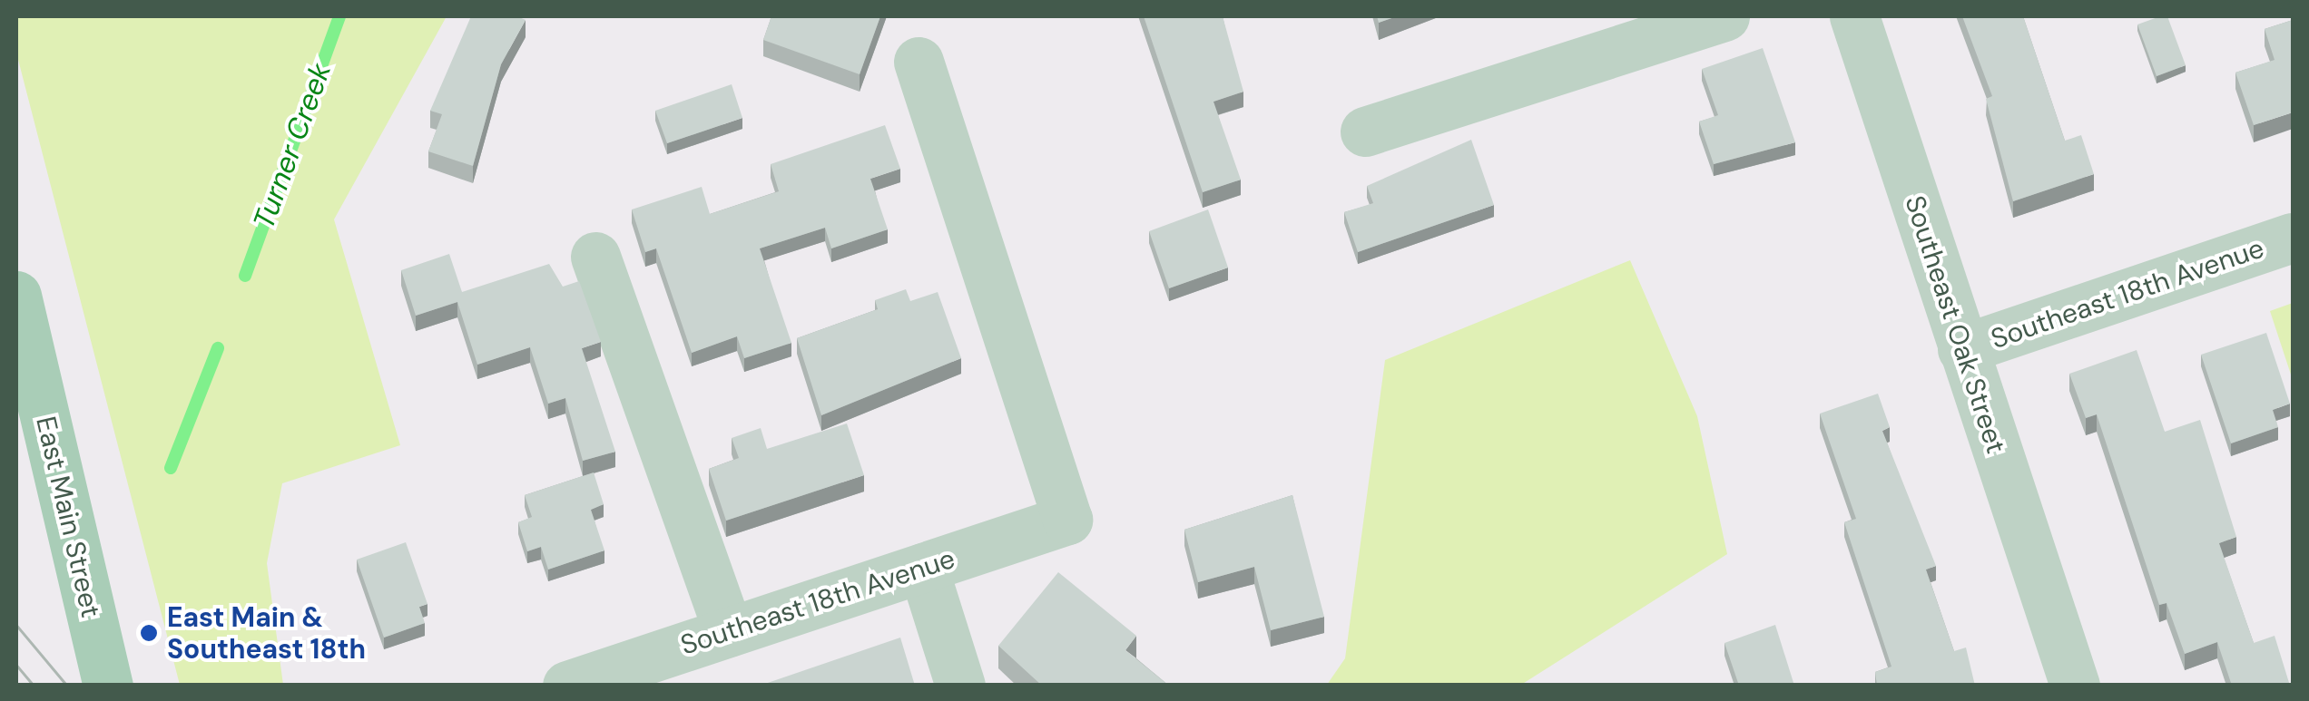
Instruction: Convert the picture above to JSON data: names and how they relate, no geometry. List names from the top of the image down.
{
  "streets": {
    "main road": ["East Main Street"],
    "street": ["Southeast 18th Avenue", "Southeast Oak Street"]
  },
  "crossings": [
    ["Southeast 18th Avenue", "Southeast Oak Street"]
  ],
  "water": ["Turner Creek"],
  "places": ["East Main & Southeast 18th"]
}
